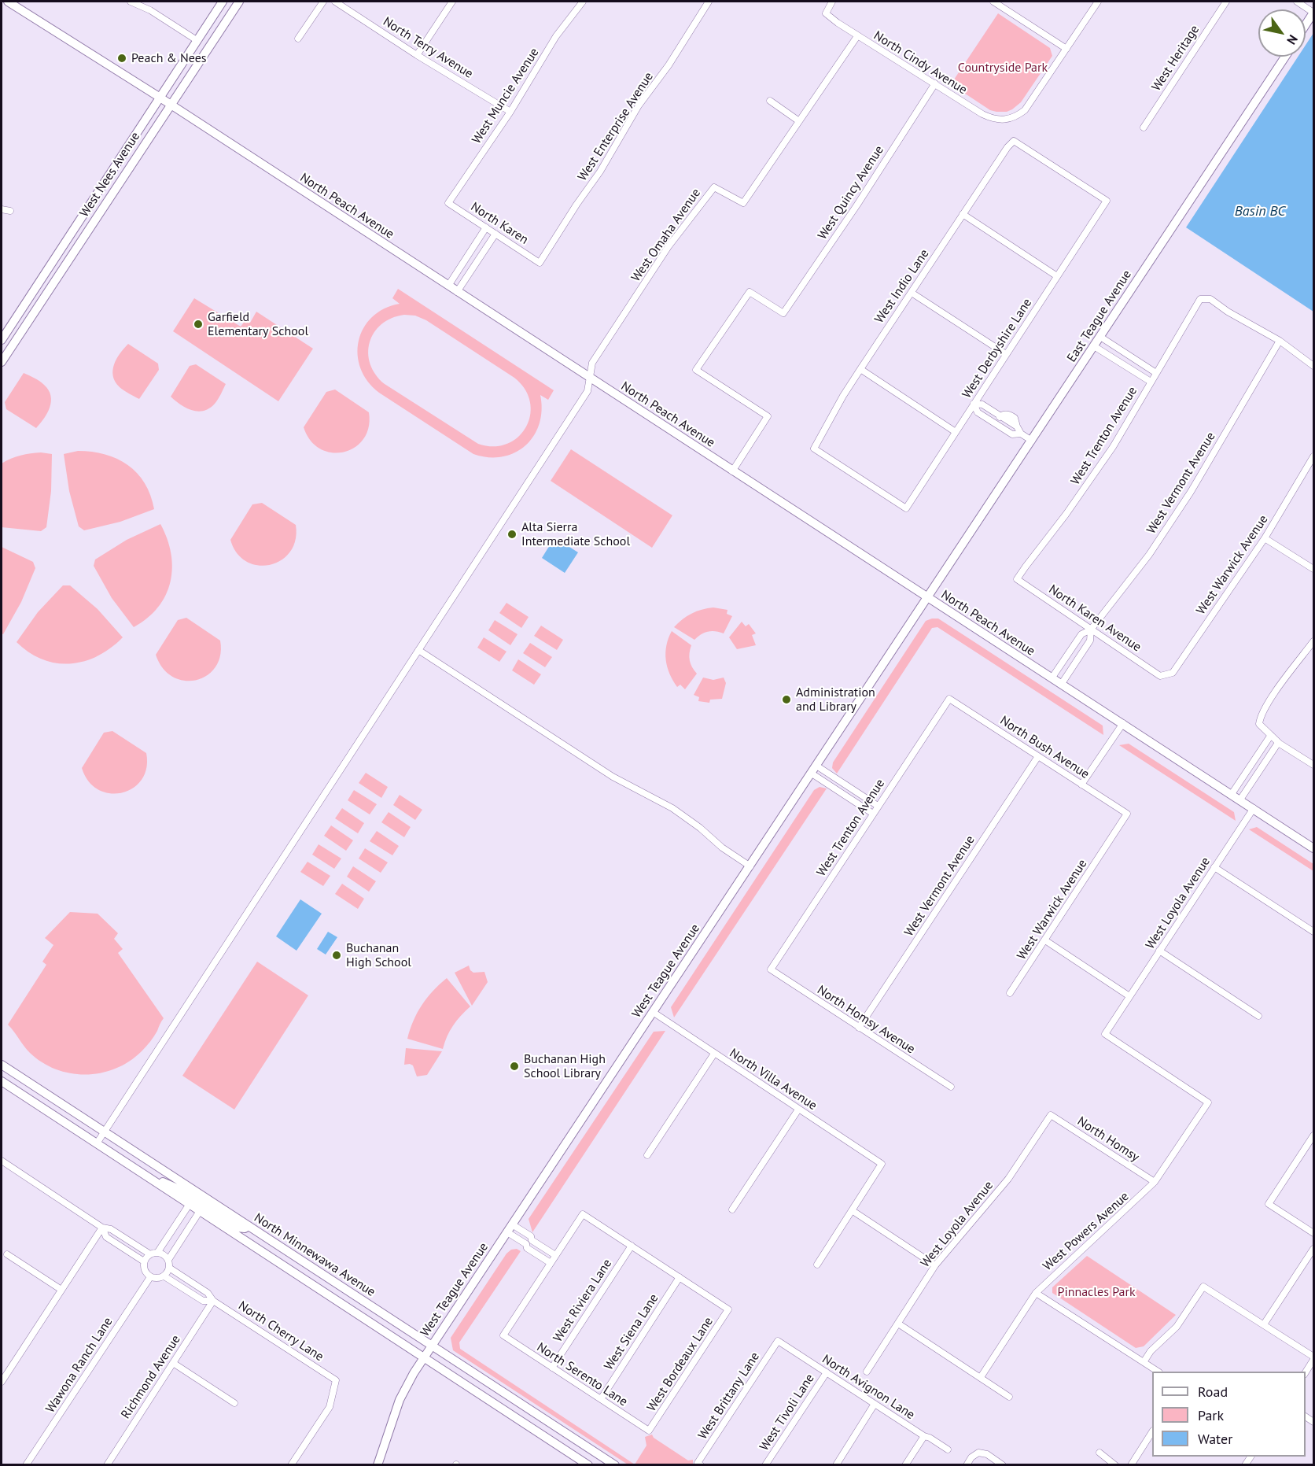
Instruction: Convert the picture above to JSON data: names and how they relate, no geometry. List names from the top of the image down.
{
  "streets": {
    "street": [
      "North Terry Avenue",
      "West Heritage",
      "North Cindy Avenue",
      "West Muncie Avenue",
      "West Enterprise Avenue",
      "West Nees Avenue",
      "West Quincy Avenue",
      "North Peach Avenue",
      "North Karen",
      "West Omaha Avenue",
      "West Indio Lane",
      "East Teague Avenue",
      "West Derbyshire Lane",
      "West Trenton Avenue",
      "West Vermont Avenue",
      "West Warwick Avenue",
      "North Karen Avenue",
      "North Bush Avenue",
      "West Loyola Avenue",
      "West Teague Avenue",
      "North Homsy Avenue",
      "North Villa Avenue",
      "North Homsy",
      "West Powers Avenue",
      "North Minnewawa Avenue",
      "West Riviera Lane",
      "North Cherry Lane",
      "West Siena Lane",
      "West Bordeaux Lane",
      "Wawona Ranch Lane",
      "North Serento Lane",
      "Richmond Avenue",
      "North Avignon Lane",
      "West Brittany Lane",
      "West Tivoli Lane"
    ]
  },
  "crossings": [
    ["North Terry Avenue", "West Muncie Avenue"],
    ["North Cindy Avenue", "West Quincy Avenue"],
    ["North Cindy Avenue", "West Omaha Avenue"],
    ["West Muncie Avenue", "North Karen"],
    ["West Enterprise Avenue", "North Karen"],
    ["West Nees Avenue", "North Peach Avenue"],
    ["West Quincy Avenue", "North Peach Avenue"],
    ["North Peach Avenue", "West Omaha Avenue"],
    ["North Peach Avenue", "East Teague Avenue"],
    ["North Peach Avenue", "West Vermont Avenue"],
    ["North Peach Avenue", "West Loyola Avenue"],
    ["North Peach Avenue", "West Teague Avenue"],
    ["West Indio Lane", "West Derbyshire Lane"],
    ["East Teague Avenue", "West Teague Avenue"],
    ["West Trenton Avenue", "West Vermont Avenue"],
    ["West Trenton Avenue", "North Karen Avenue"],
    ["West Trenton Avenue", "North Bush Avenue"],
    ["West Trenton Avenue", "North Homsy Avenue"],
    ["West Vermont Avenue", "North Karen Avenue"],
    ["West Vermont Avenue", "North Bush Avenue"],
    ["West Vermont Avenue", "North Homsy Avenue"],
    ["West Warwick Avenue", "North Karen Avenue"],
    ["West Warwick Avenue", "North Bush Avenue"],
    ["West Loyola Avenue", "North Homsy"],
    ["West Loyola Avenue", "West Powers Avenue"],
    ["West Teague Avenue", "North Villa Avenue"],
    ["West Teague Avenue", "North Minnewawa Avenue"],
    ["North Homsy", "West Powers Avenue"],
    ["West Riviera Lane", "North Serento Lane"],
    ["North Cherry Lane", "Wawona Ranch Lane"],
    ["North Cherry Lane", "Richmond Avenue"],
    ["West Siena Lane", "West Bordeaux Lane"],
    ["West Siena Lane", "North Serento Lane"],
    ["West Bordeaux Lane", "North Serento Lane"],
    ["North Avignon Lane", "West Brittany Lane"],
    ["North Avignon Lane", "West Tivoli Lane"]
  ],
  "water": ["Basin BC"],
  "parks": ["Countryside Park", "Pinnacles Park"],
  "places": [
    "Peach & Nees",
    "Garfield Elementary School",
    "Alta Sierra Intermediate School",
    "Administration and Library",
    "Buchanan High School",
    "Buchanan High School Library"
  ],
  "legend": ["Road", "Park", "Water"],
  "north": "bottom right"
}
